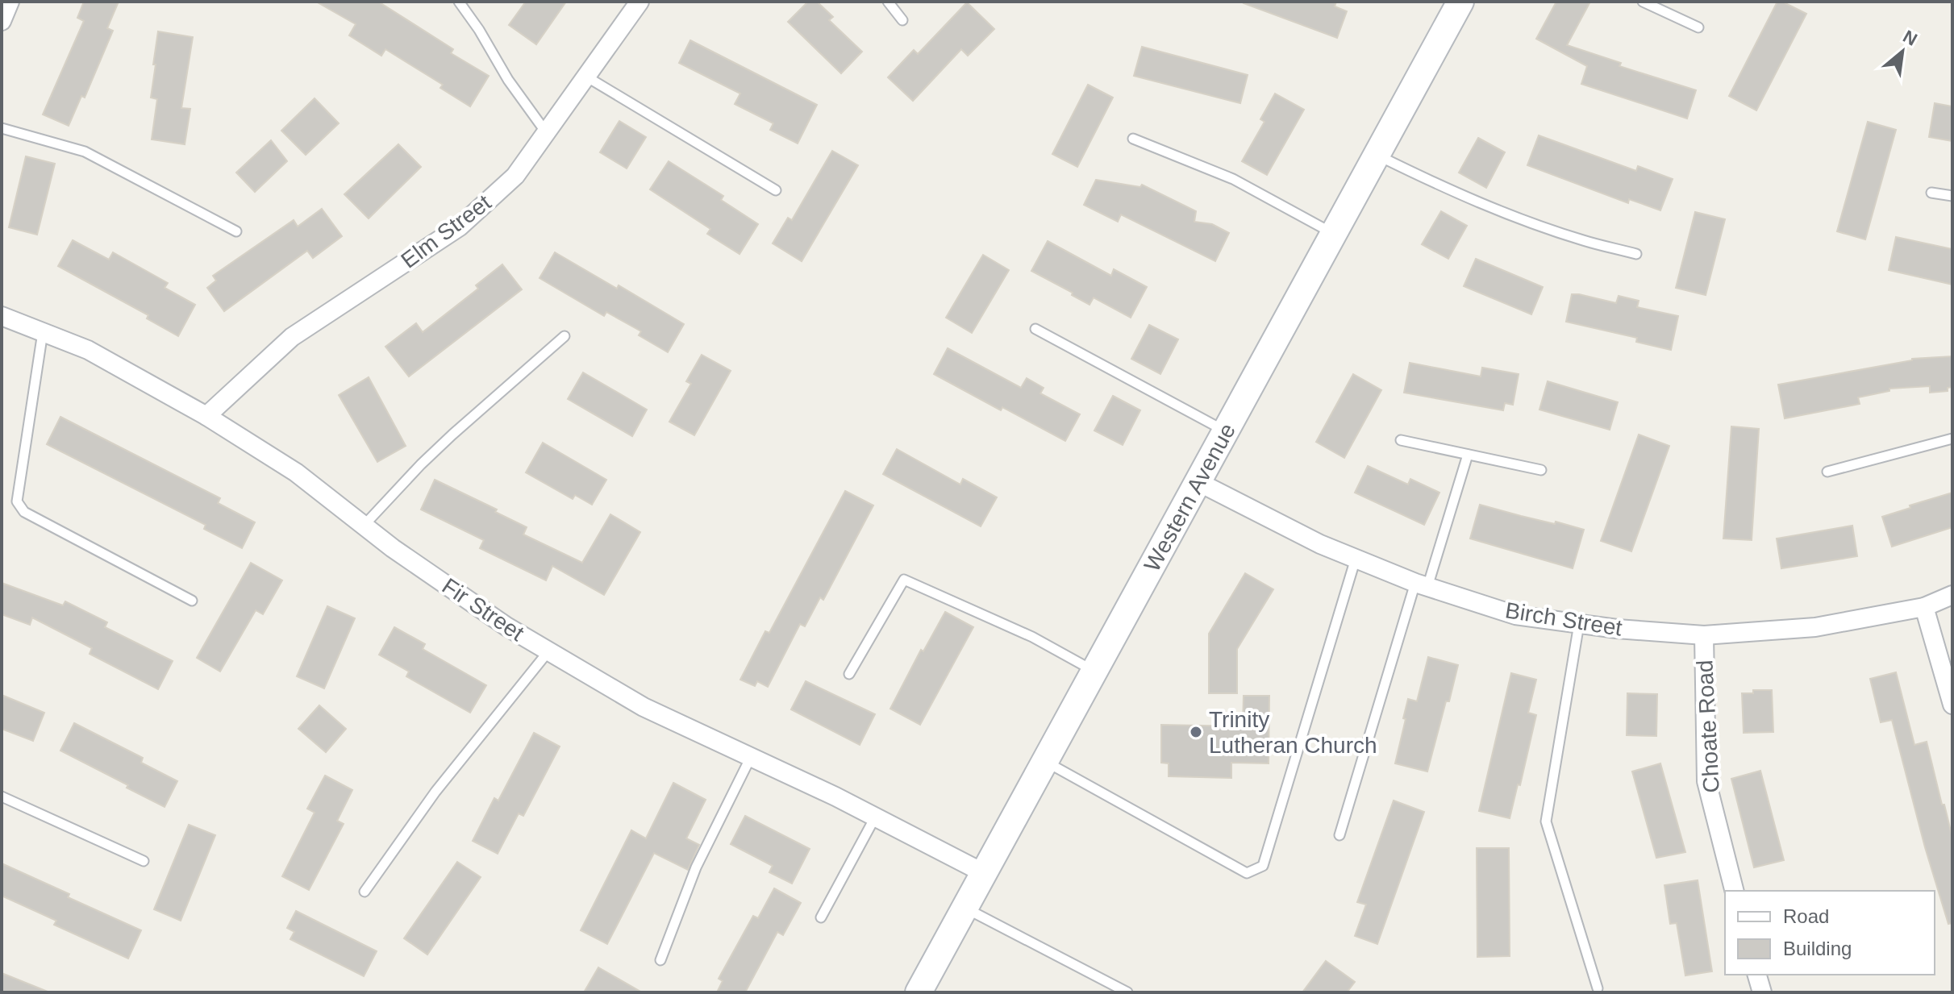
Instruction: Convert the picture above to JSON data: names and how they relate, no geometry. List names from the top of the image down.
{
  "streets": {
    "main road": ["Western Avenue"],
    "street": [
      "Elm Street",
      "Fir Street",
      "Birch Street",
      "Choate Road"
    ]
  },
  "crossings": [
    ["Elm Street", "Fir Street"],
    ["Western Avenue", "Fir Street"],
    ["Western Avenue", "Birch Street"],
    ["Birch Street", "Choate Road"]
  ],
  "places": ["Trinity Lutheran Church"],
  "legend": ["Road", "Building"],
  "north": "top right"
}
